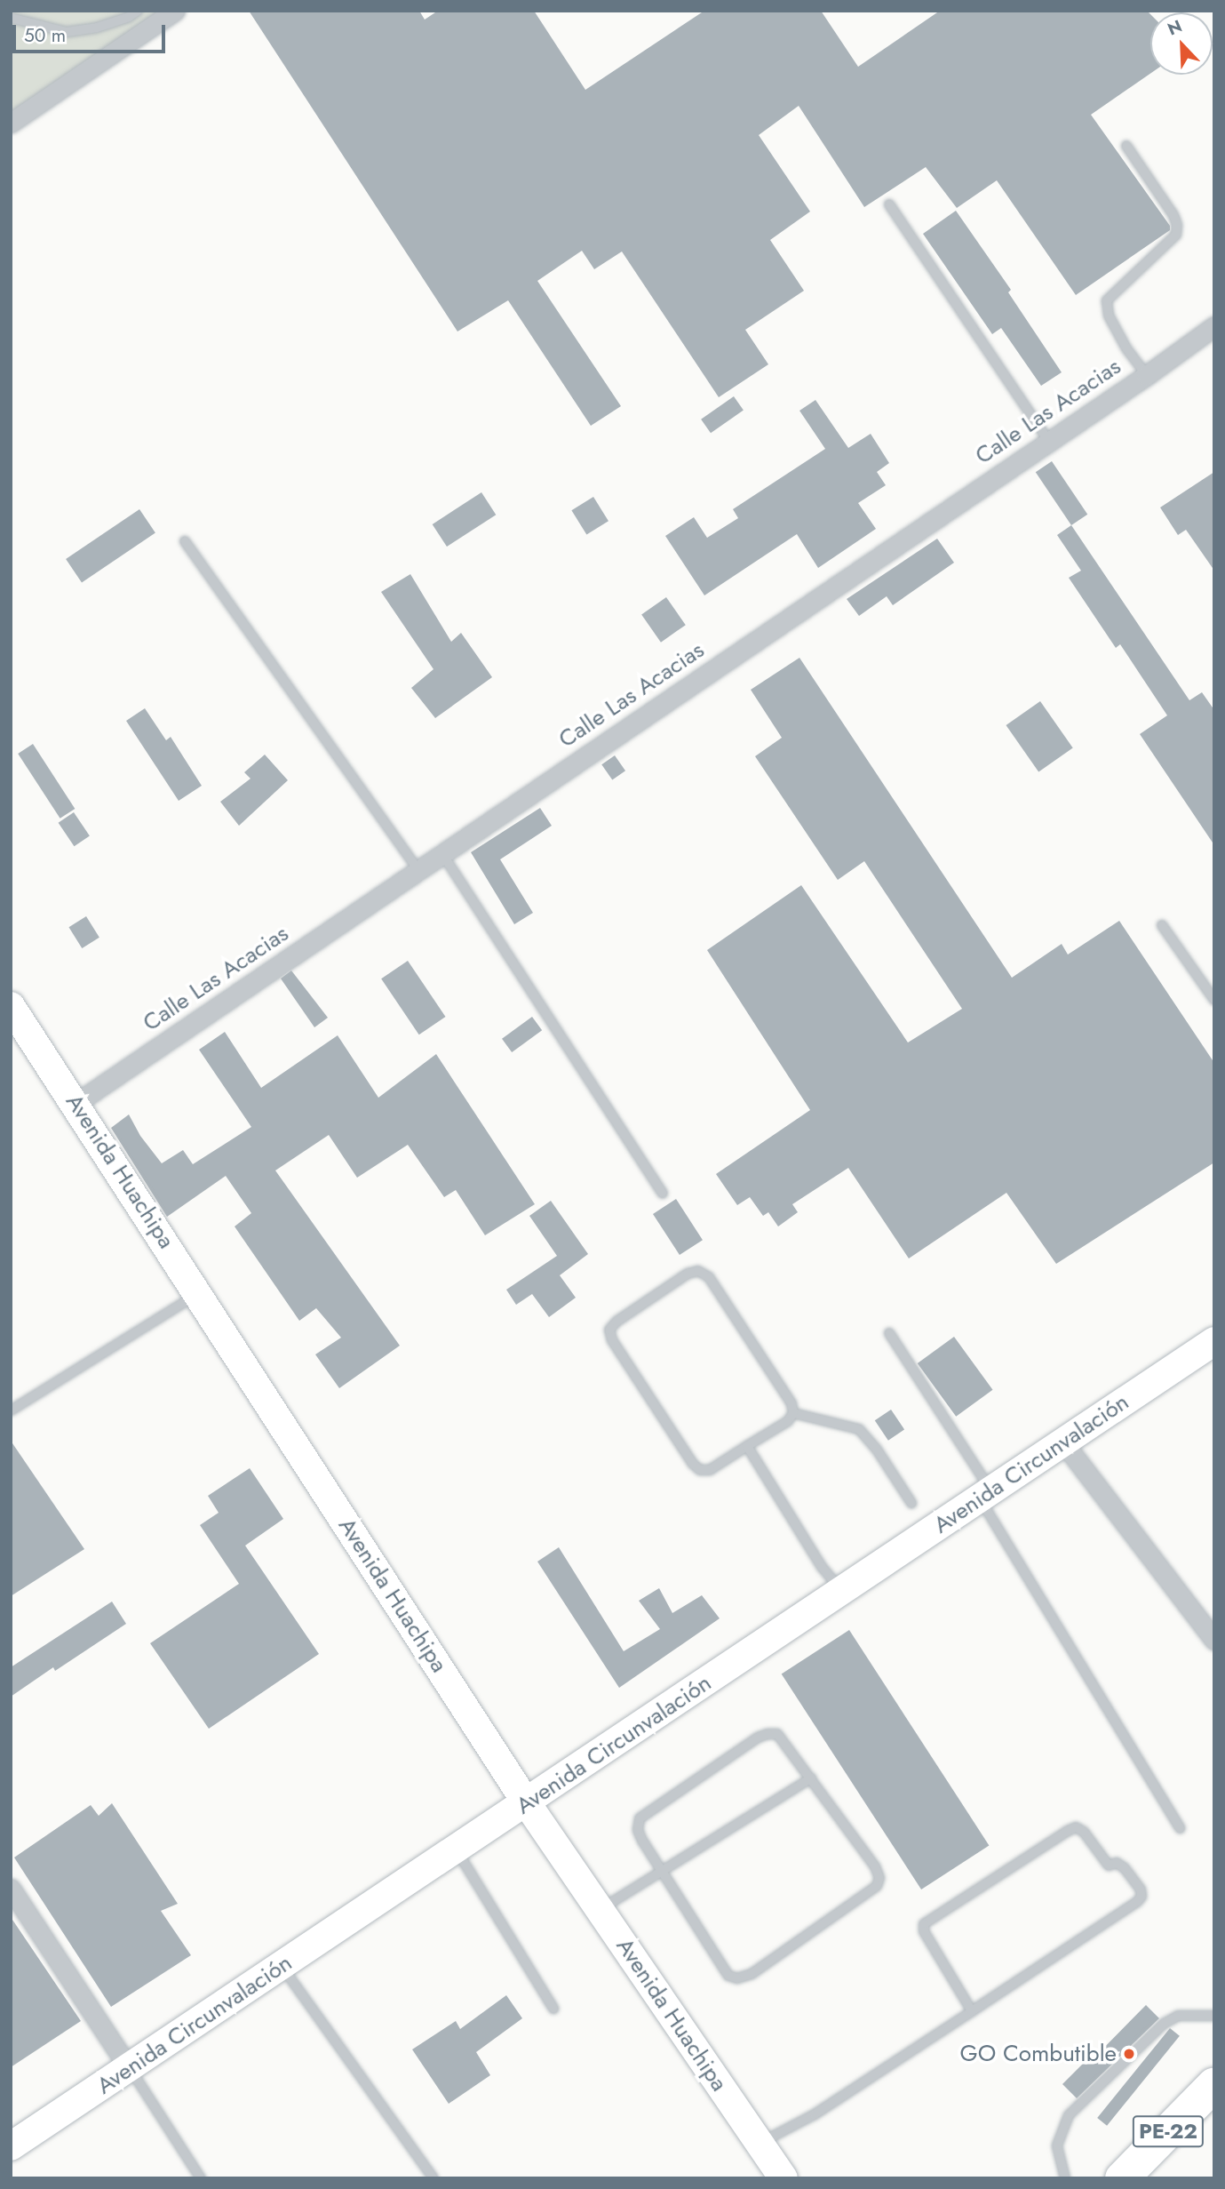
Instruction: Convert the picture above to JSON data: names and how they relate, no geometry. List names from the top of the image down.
{
  "streets": {
    "highway": ["PE-22"],
    "street": ["Calle Las Acacias", "Avenida Huachipa", "Avenida Circunvalación"]
  },
  "crossings": [
    ["Calle Las Acacias", "Avenida Huachipa"],
    ["Avenida Huachipa", "Avenida Circunvalación"]
  ],
  "places": ["GO Combutible"],
  "scale_bar": "50 m",
  "north": "top left"
}
